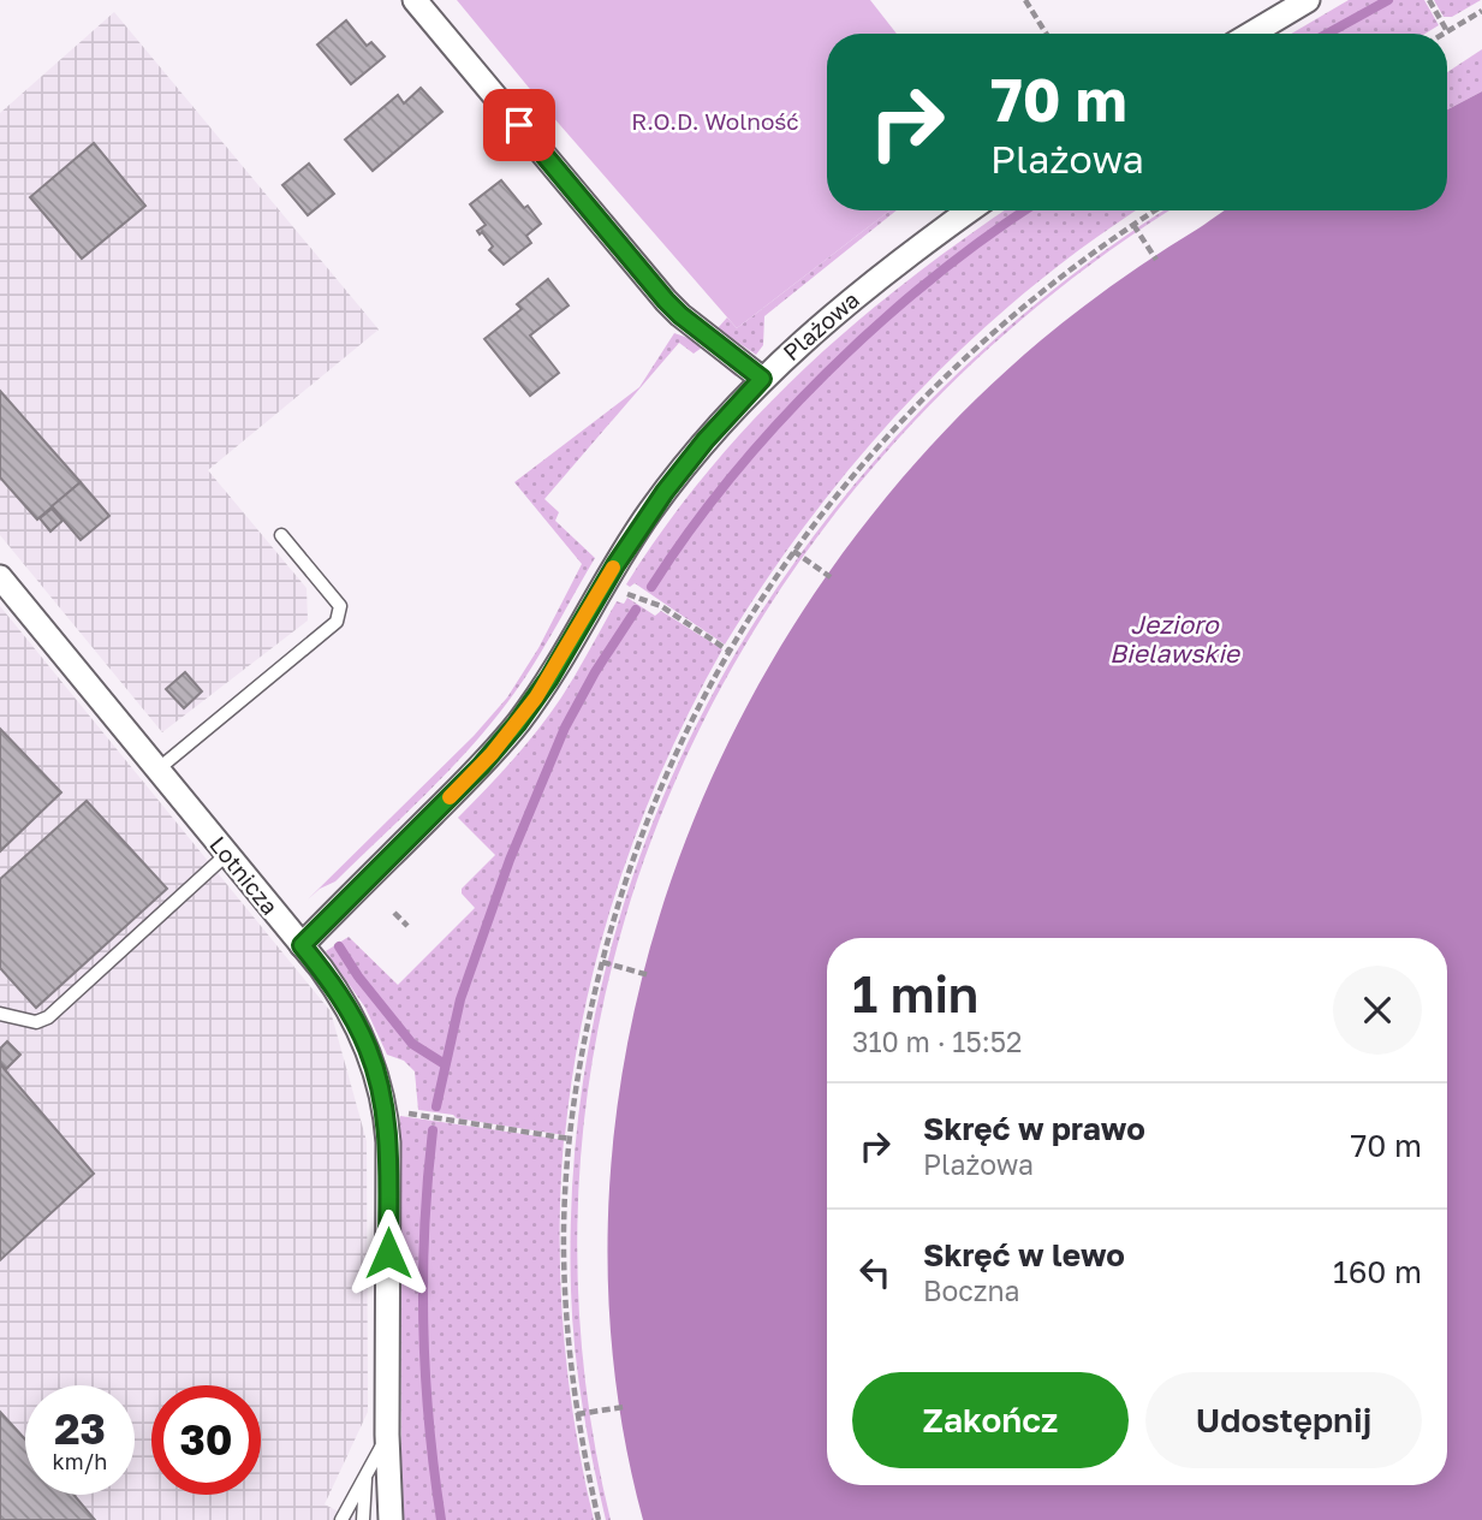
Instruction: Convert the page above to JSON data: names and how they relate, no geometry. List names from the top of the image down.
{
  "streets": {
    "street": ["Plażowa", "Lotnicza"]
  },
  "crossings": [
    ["Plażowa", "Lotnicza"]
  ],
  "water": ["Jezioro Bielawskie"],
  "parks": ["R.O.D. Wolność"],
  "page": {
    "turn": ["70 m", "Plażowa"],
    "heading": ["1 min", "310 m · 15:52"],
    "list": [
      {
        "name": "Skręć w prawo",
        "note": "Plażowa",
        "value": "70 m"
      },
      {
        "name": "Skręć w lewo",
        "note": "Boczna",
        "value": "160 m"
      }
    ],
    "buttons": ["Zakończ", "Udostępnij"],
    "speed": "23 km/h",
    "limit": "30"
  }
}
